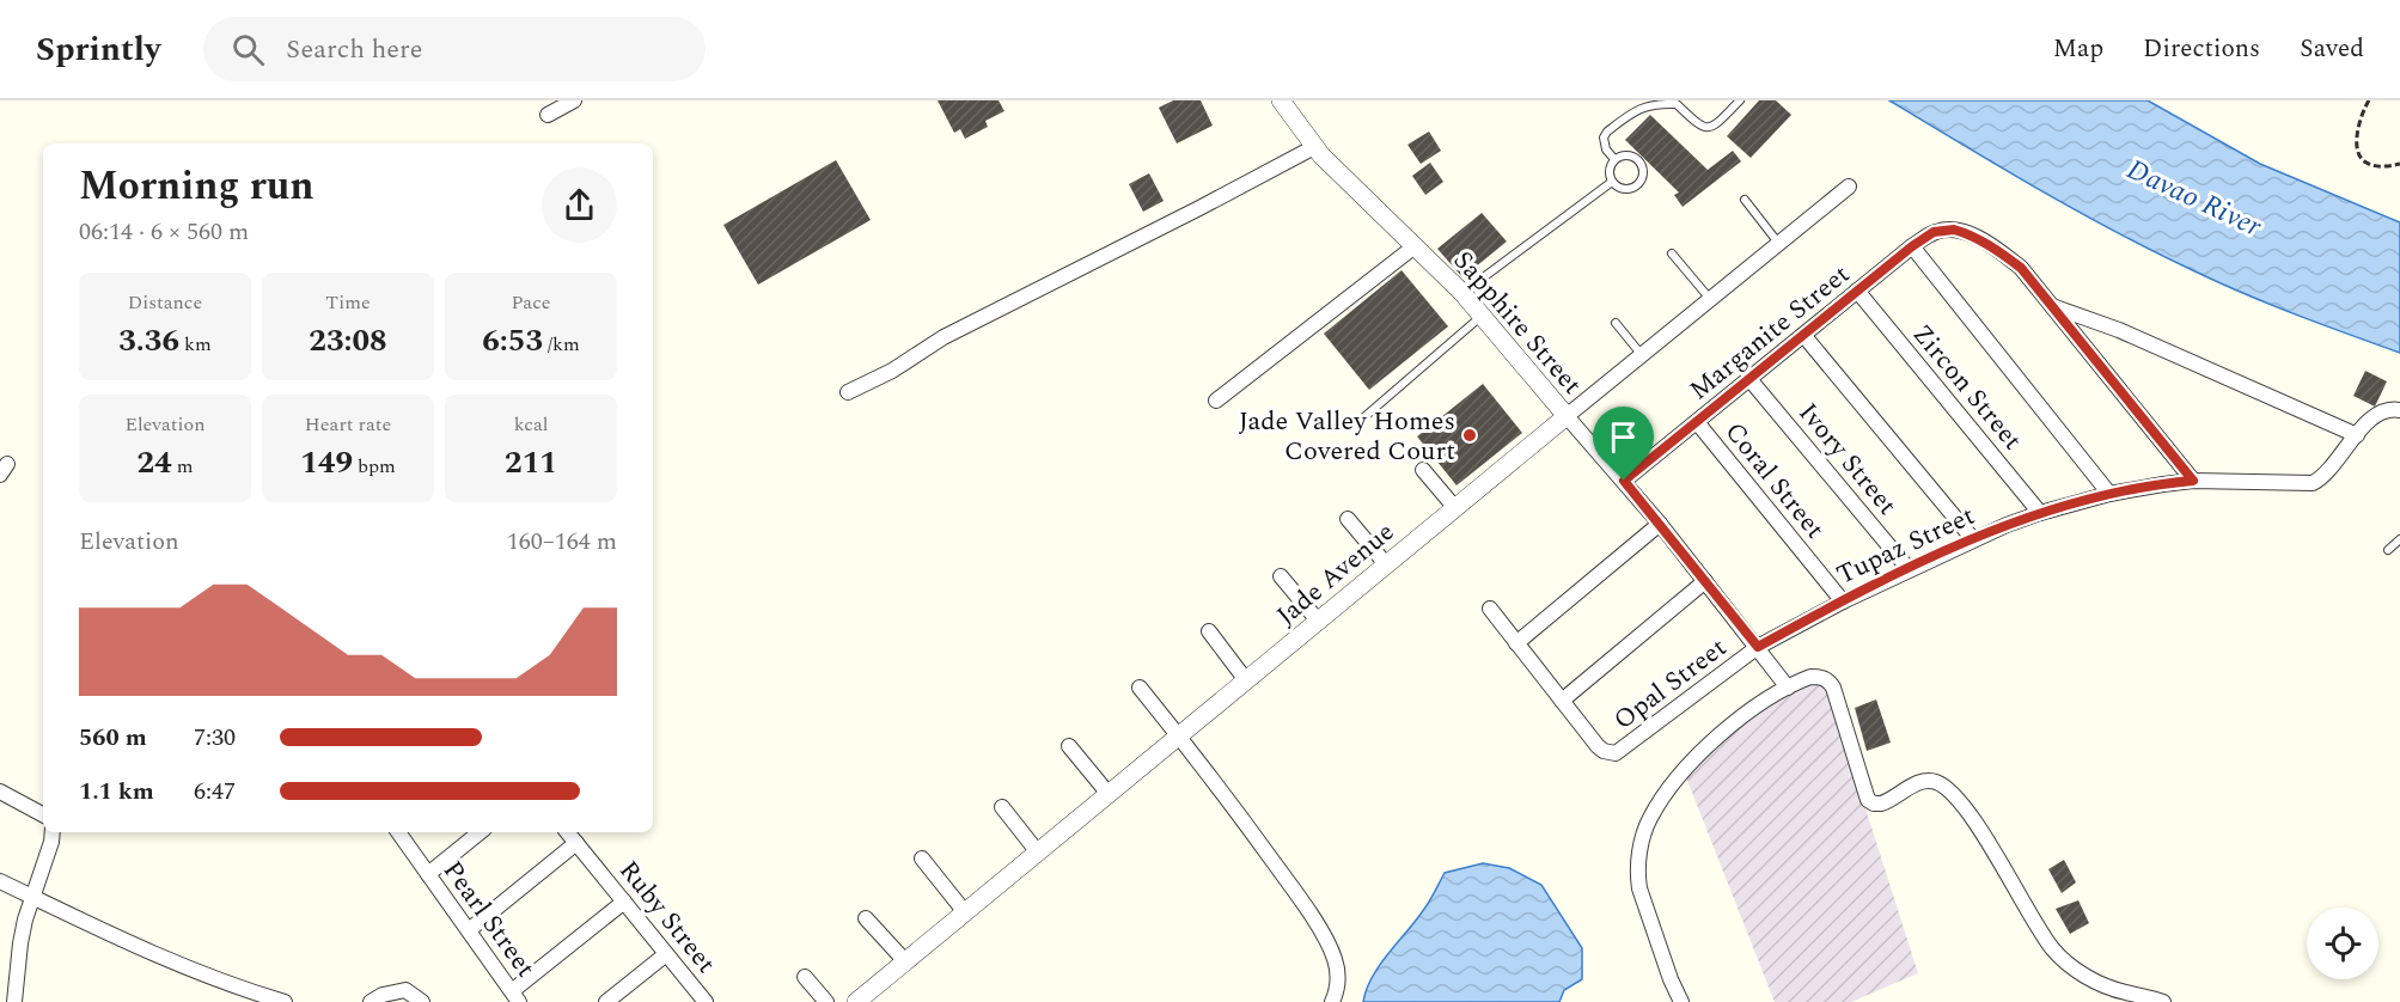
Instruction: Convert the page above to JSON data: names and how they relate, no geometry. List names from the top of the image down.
{
  "streets": {
    "street": [
      "Sapphire Street",
      "Marganite Street",
      "Zircon Street",
      "Ivory Street",
      "Coral Street",
      "Tupaz Street",
      "Jade Avenue",
      "Opal Street",
      "Ruby Street",
      "Pearl Street"
    ]
  },
  "crossings": [
    ["Sapphire Street", "Marganite Street"],
    ["Sapphire Street", "Tupaz Street"],
    ["Sapphire Street", "Jade Avenue"],
    ["Sapphire Street", "Opal Street"],
    ["Marganite Street", "Zircon Street"],
    ["Marganite Street", "Ivory Street"],
    ["Marganite Street", "Coral Street"],
    ["Marganite Street", "Tupaz Street"],
    ["Zircon Street", "Tupaz Street"],
    ["Ivory Street", "Tupaz Street"],
    ["Coral Street", "Tupaz Street"],
    ["Tupaz Street", "Opal Street"]
  ],
  "water": ["Davao River"],
  "places": ["Jade Valley Homes Covered Court"],
  "page": {
    "header": "Sprintly",
    "search": "Search here",
    "nav": ["Map", "Directions", "Saved"],
    "heading": ["Morning run", "06:14 · 6 × 560 m"],
    "stats": [
      ["Distance", "3.36 km"],
      ["Time", "23:08"],
      ["Pace", "6:53 /km"],
      ["Elevation", "24 m"],
      ["Heart rate", "149 bpm"],
      ["kcal", "211"]
    ],
    "chart": ["Elevation", "160–164 m"],
    "list": [
      {
        "name": "560 m",
        "note": "7:30"
      },
      {
        "name": "1.1 km",
        "note": "6:47"
      }
    ]
  }
}
